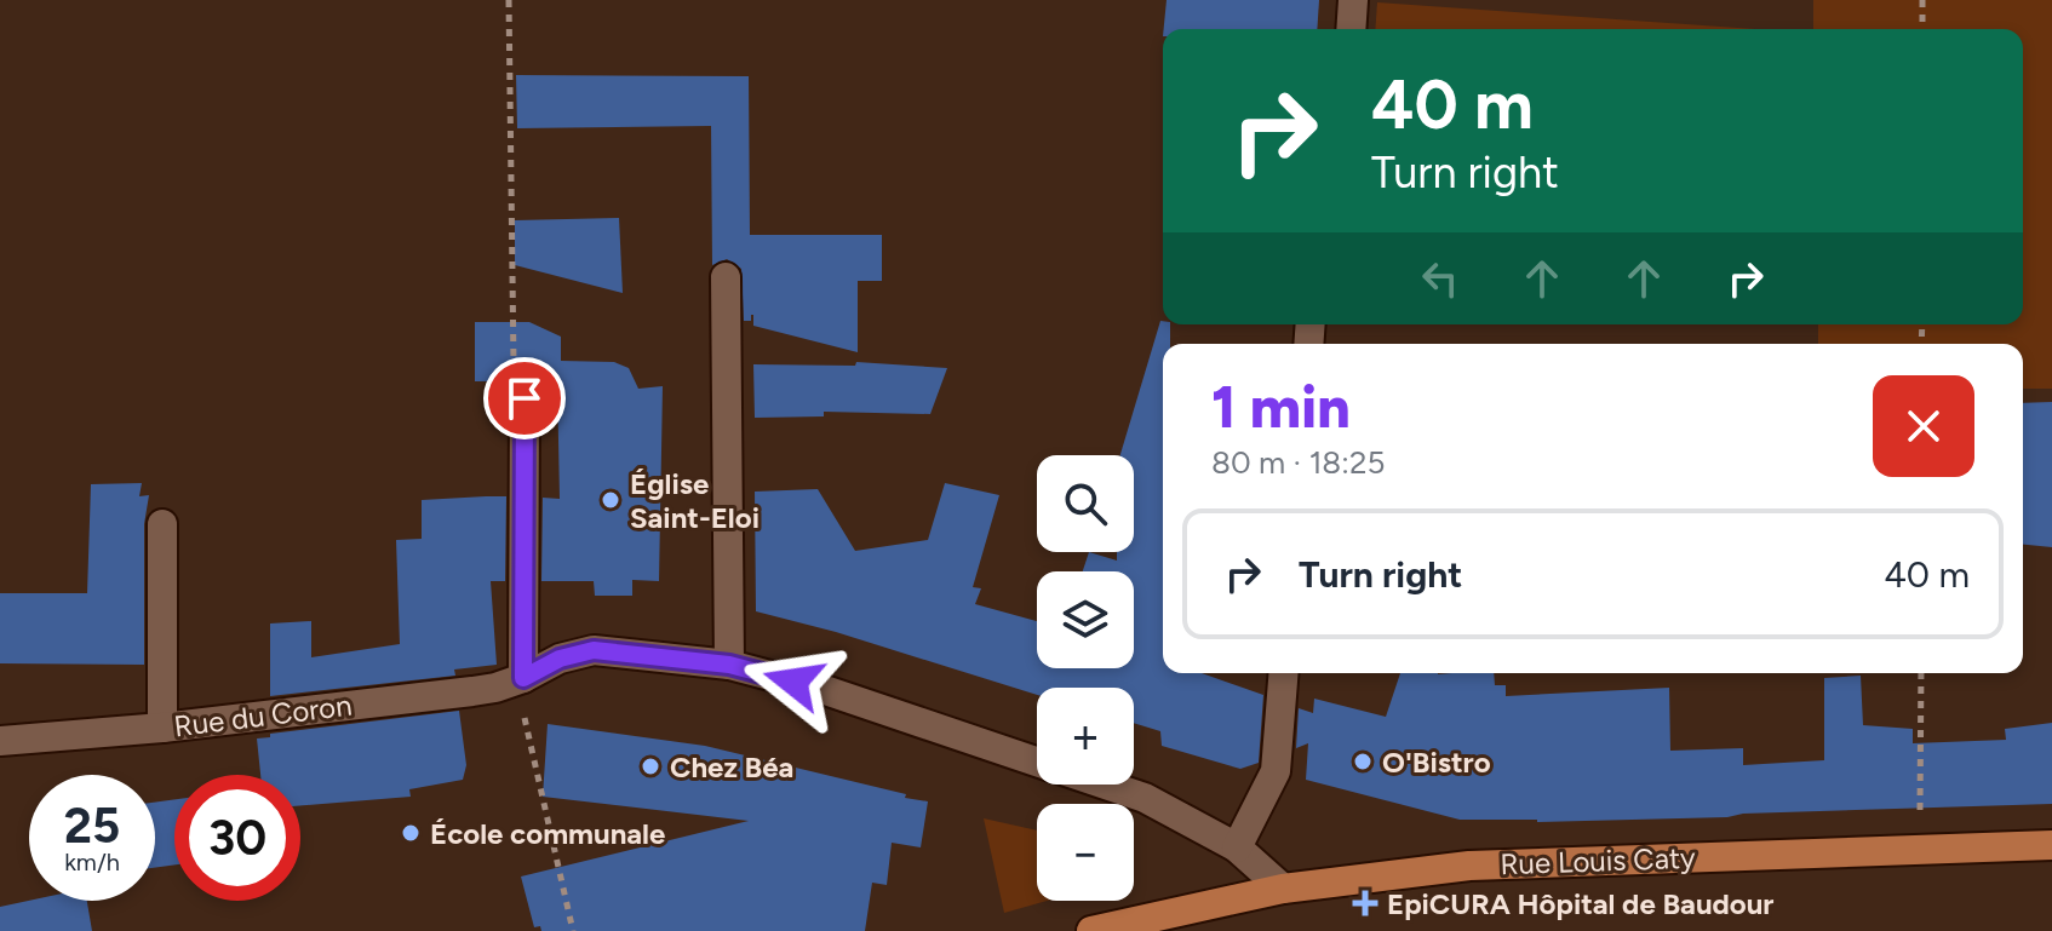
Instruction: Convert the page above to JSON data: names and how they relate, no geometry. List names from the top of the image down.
{
  "streets": {
    "main road": ["Rue Louis Caty"],
    "street": ["Rue du Coron"]
  },
  "crossings": [
    ["Rue du Coron", "Rue Louis Caty"]
  ],
  "places": {
    "other": [
      "Église Saint-Eloi",
      "O'Bistro",
      "Chez Béa",
      "École communale"
    ],
    "health": ["EpiCURA Hôpital de Baudour"]
  },
  "page": {
    "turn": ["40 m", "Turn right"],
    "heading": ["1 min", "80 m · 18:25"],
    "map_buttons": ["+", "−"],
    "list": [
      {
        "name": "Turn right",
        "value": "40 m"
      }
    ],
    "speed": "25 km/h",
    "limit": "30"
  }
}
